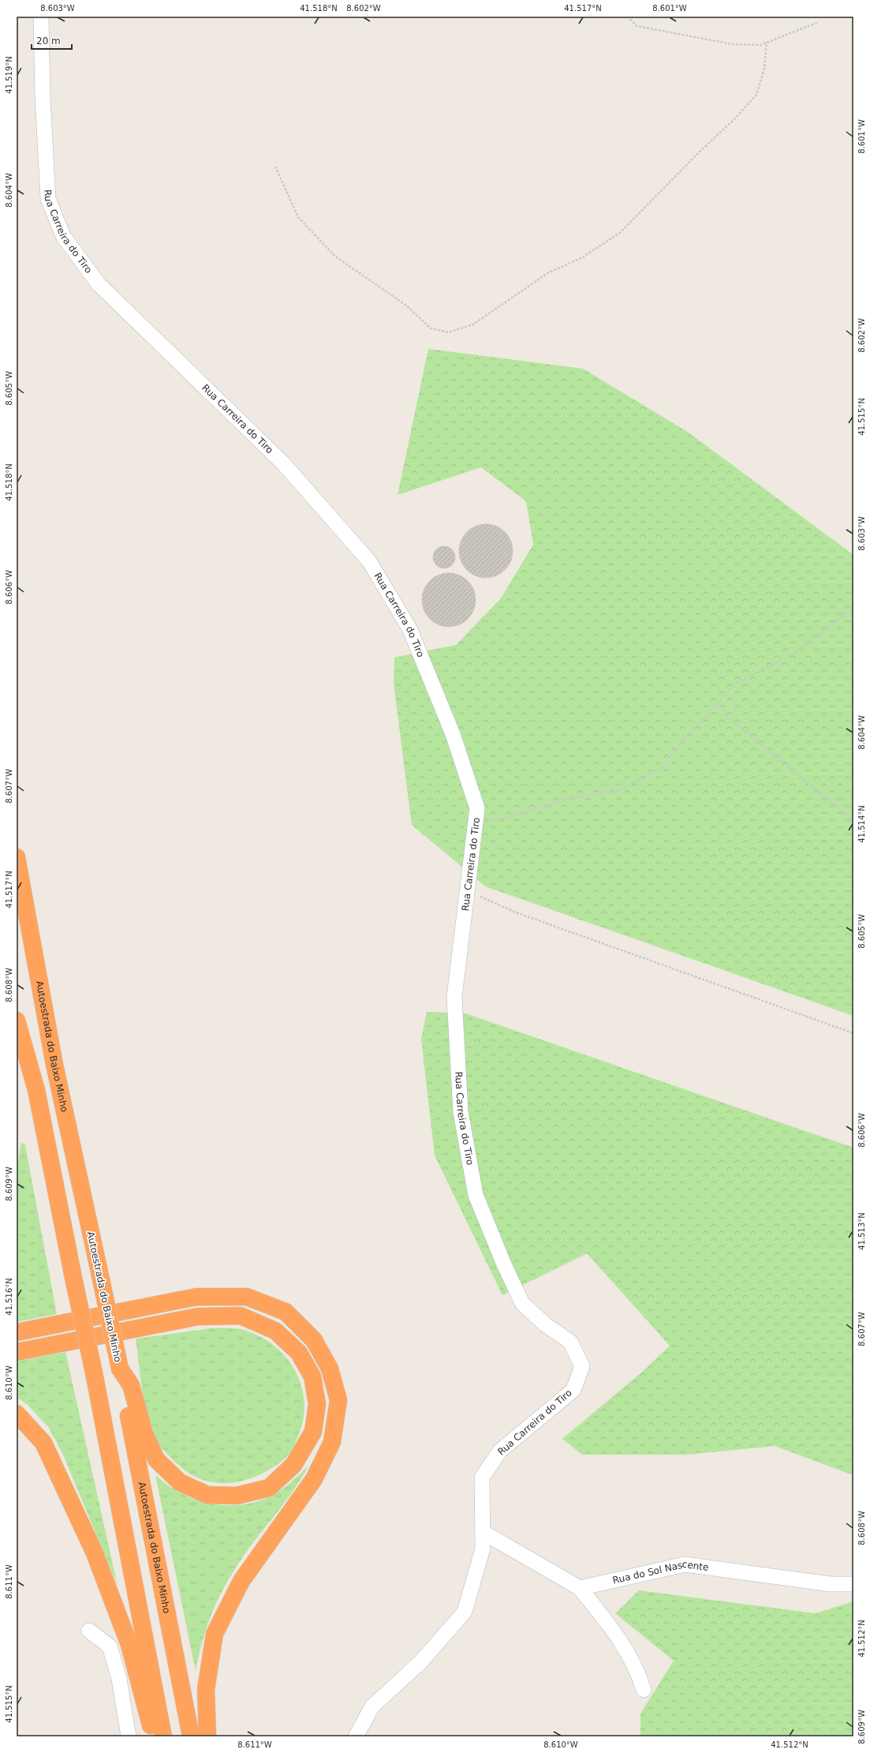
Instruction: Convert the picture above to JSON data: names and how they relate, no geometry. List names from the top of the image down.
{
  "streets": {
    "highway": ["Autoestrada do Baixo Minho"],
    "street": ["Rua Carreira do Tiro", "Rua do Sol Nascente"]
  },
  "scale_bar": "20 m",
  "coordinates": [
    "8.603°W",
    "41.518°N",
    "8.602°W",
    "41.517°N",
    "8.601°W",
    "41.519°N",
    "8.604°W",
    "8.605°W",
    "41.515°N",
    "8.606°W",
    "8.607°W",
    "41.514°N",
    "8.608°W",
    "8.609°W",
    "41.513°N",
    "41.516°N",
    "8.610°W",
    "8.611°W",
    "41.512°N"
  ]
}
